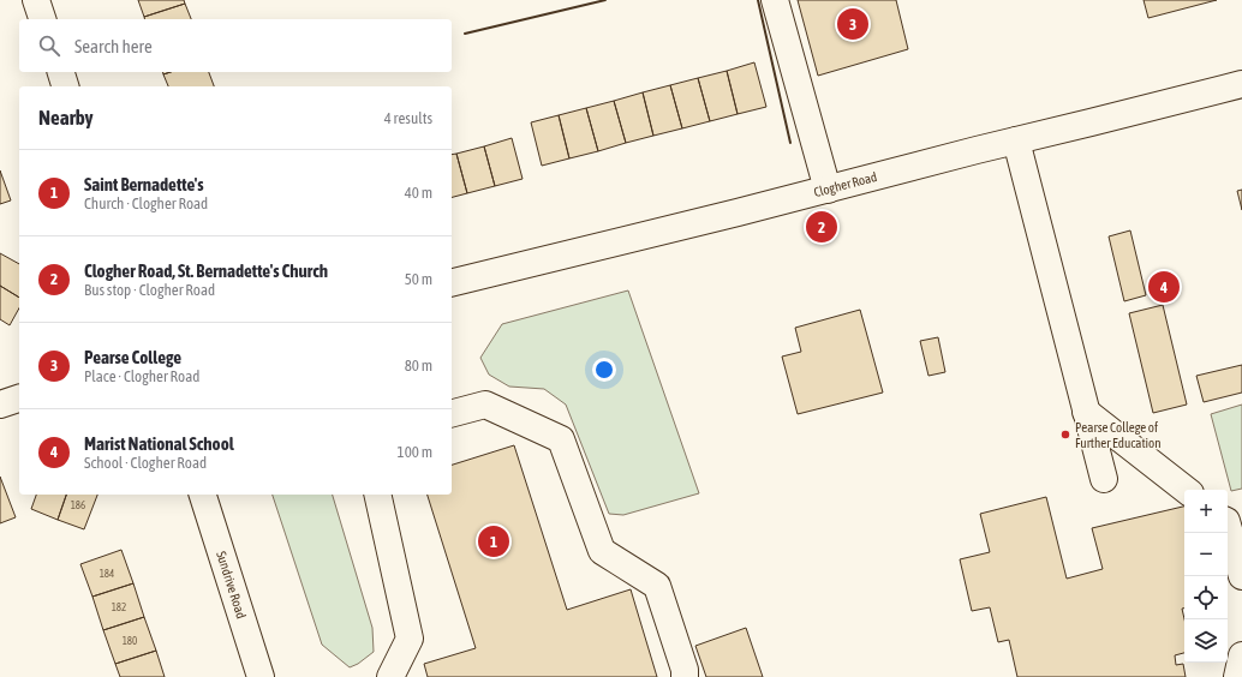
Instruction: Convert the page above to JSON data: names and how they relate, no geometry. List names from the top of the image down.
{
  "streets": {
    "street": ["Clogher Road", "Sundrive Road"]
  },
  "places": ["Pearse College of Further Education"],
  "house_numbers": [
    "186",
    "184",
    "182",
    "180"
  ],
  "page": {
    "pins": [
      "3",
      "2",
      "4",
      "1"
    ],
    "search": "Search here",
    "heading": ["Nearby", "4 results"],
    "list": [
      {
        "mark": "1",
        "name": "Saint Bernadette's",
        "note": "Church · Clogher Road",
        "value": "40 m"
      },
      {
        "mark": "2",
        "name": "Clogher Road, St. Bernadette's Church",
        "note": "Bus stop · Clogher Road",
        "value": "50 m"
      },
      {
        "mark": "3",
        "name": "Pearse College",
        "note": "Place · Clogher Road",
        "value": "80 m"
      },
      {
        "mark": "4",
        "name": "Marist National School",
        "note": "School · Clogher Road",
        "value": "100 m"
      }
    ],
    "map_buttons": ["+", "−"]
  }
}
